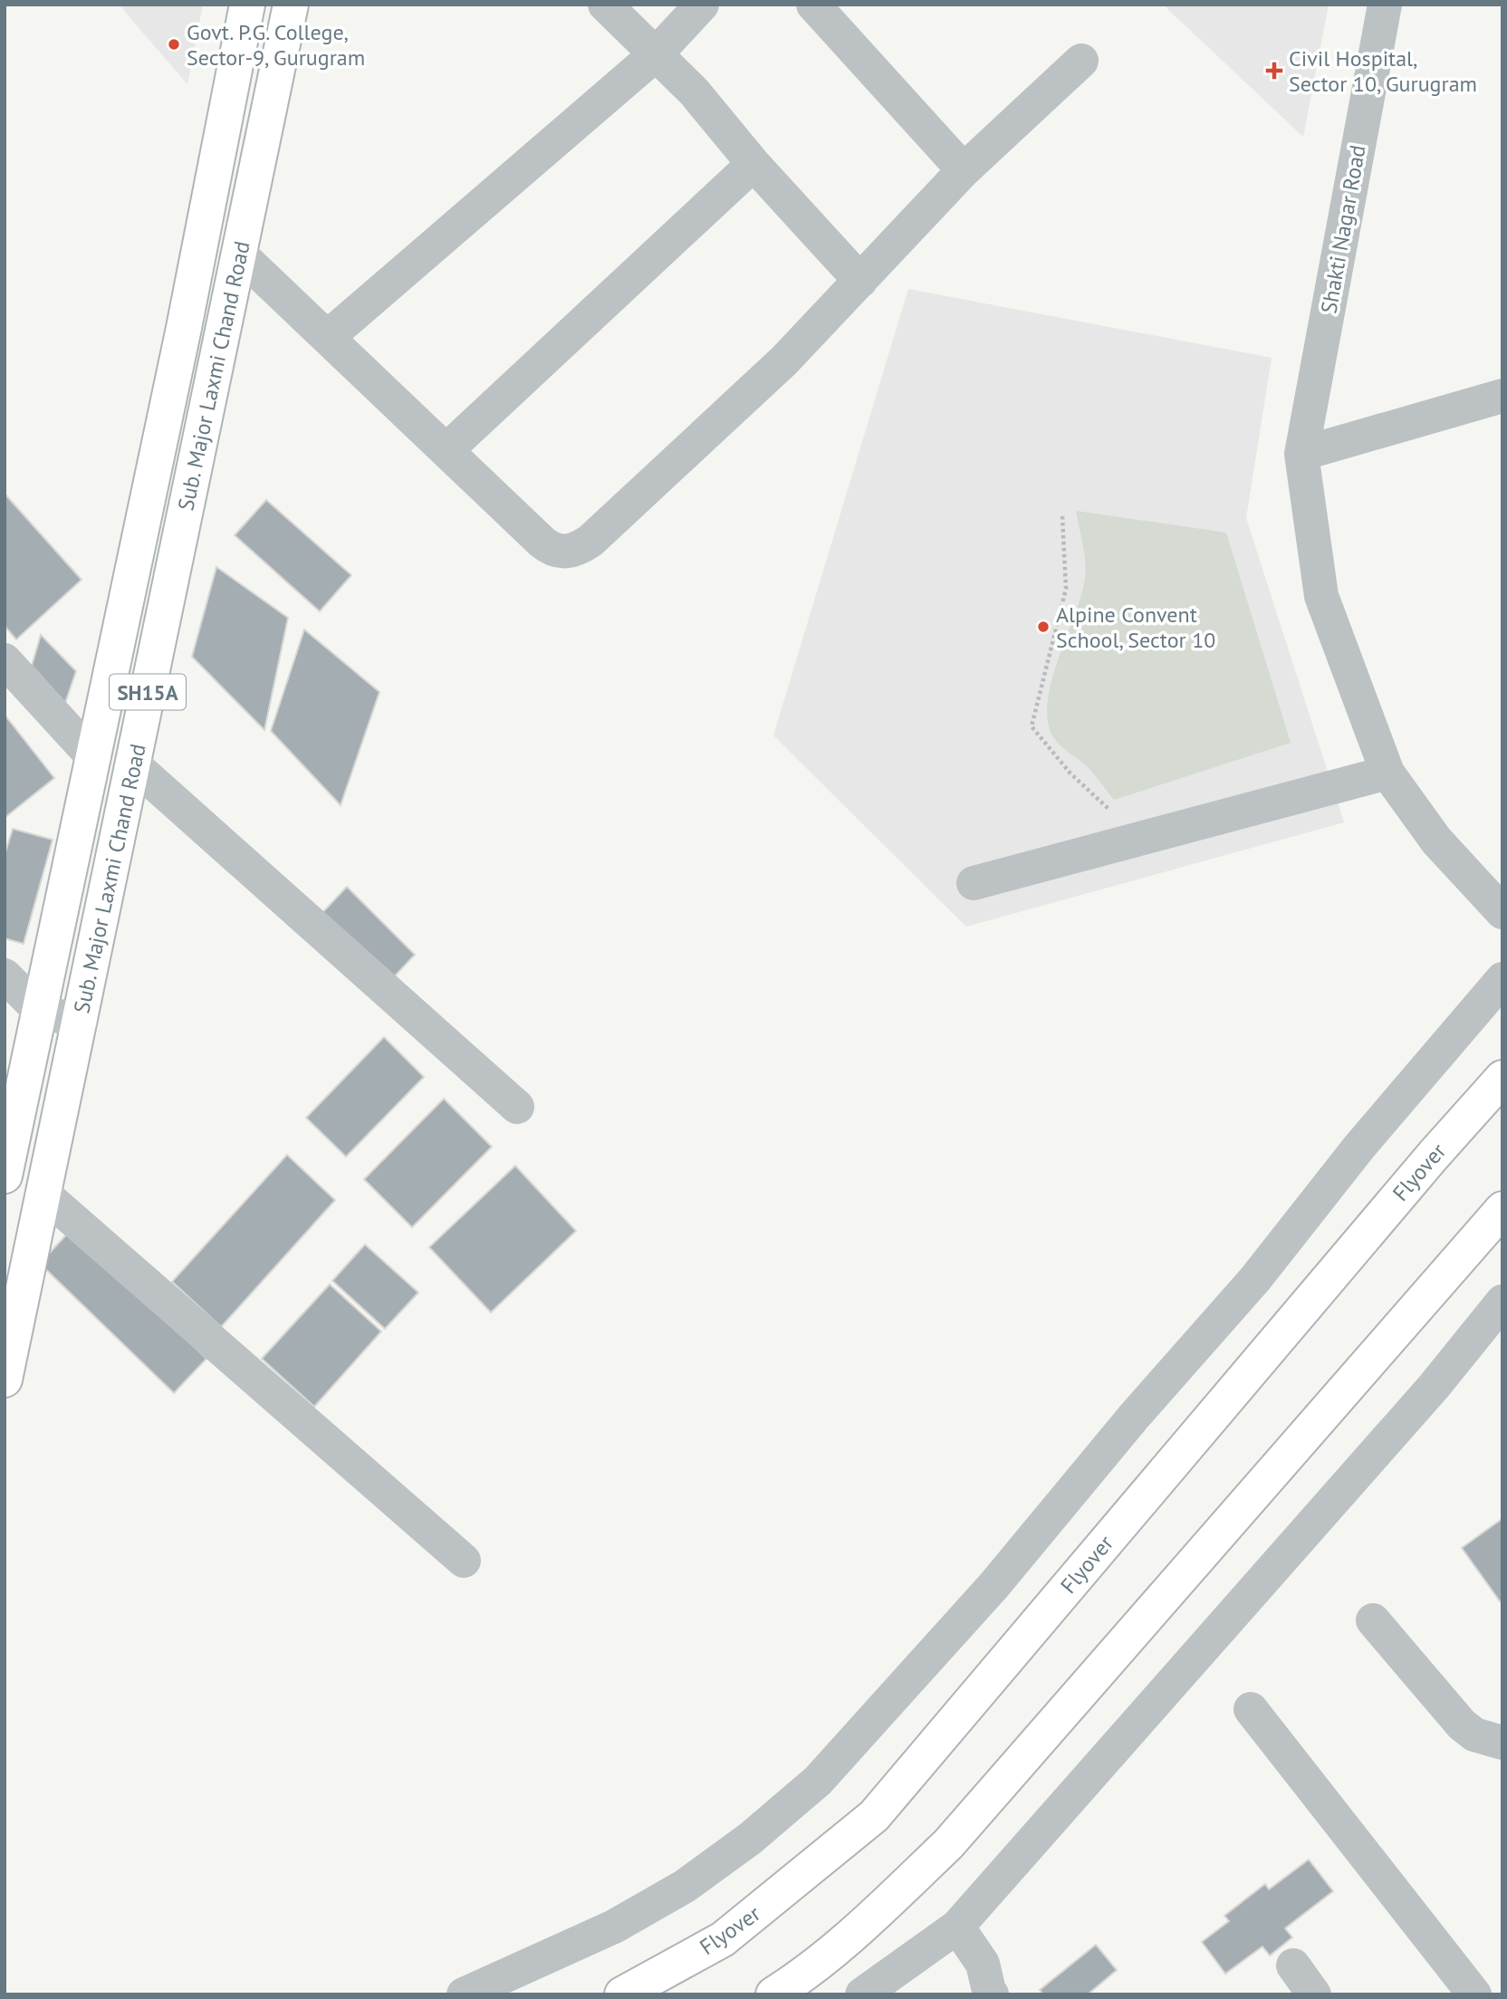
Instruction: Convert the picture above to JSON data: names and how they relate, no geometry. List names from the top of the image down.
{
  "streets": {
    "main road": ["Sub. Major Laxmi Chand Road", "SH15A", "Flyover"],
    "street": ["Shakti Nagar Road"]
  },
  "places": {
    "other": ["Govt. P.G. College, Sector-9, Gurugram", "Alpine Convent School, Sector 10"],
    "health": ["Civil Hospital, Sector 10, Gurugram"]
  }
}
